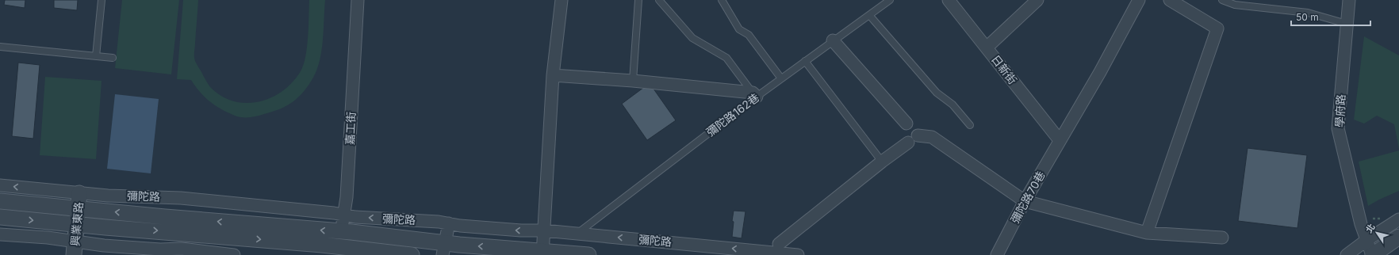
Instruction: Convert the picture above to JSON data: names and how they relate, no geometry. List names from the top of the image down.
{
  "streets": {
    "street": [
      "日新街",
      "學府路",
      "嘉工街",
      "彌陀路",
      "彌陀路70巷",
      "興業東路"
    ],
    "lane": ["彌陀路162巷"]
  },
  "crossings": [
    ["日新街", "彌陀路70巷"],
    ["彌陀路162巷", "彌陀路"],
    ["嘉工街", "彌陀路"],
    ["彌陀路", "興業東路"]
  ],
  "scale_bar": "50 m",
  "north": "top left"
}
